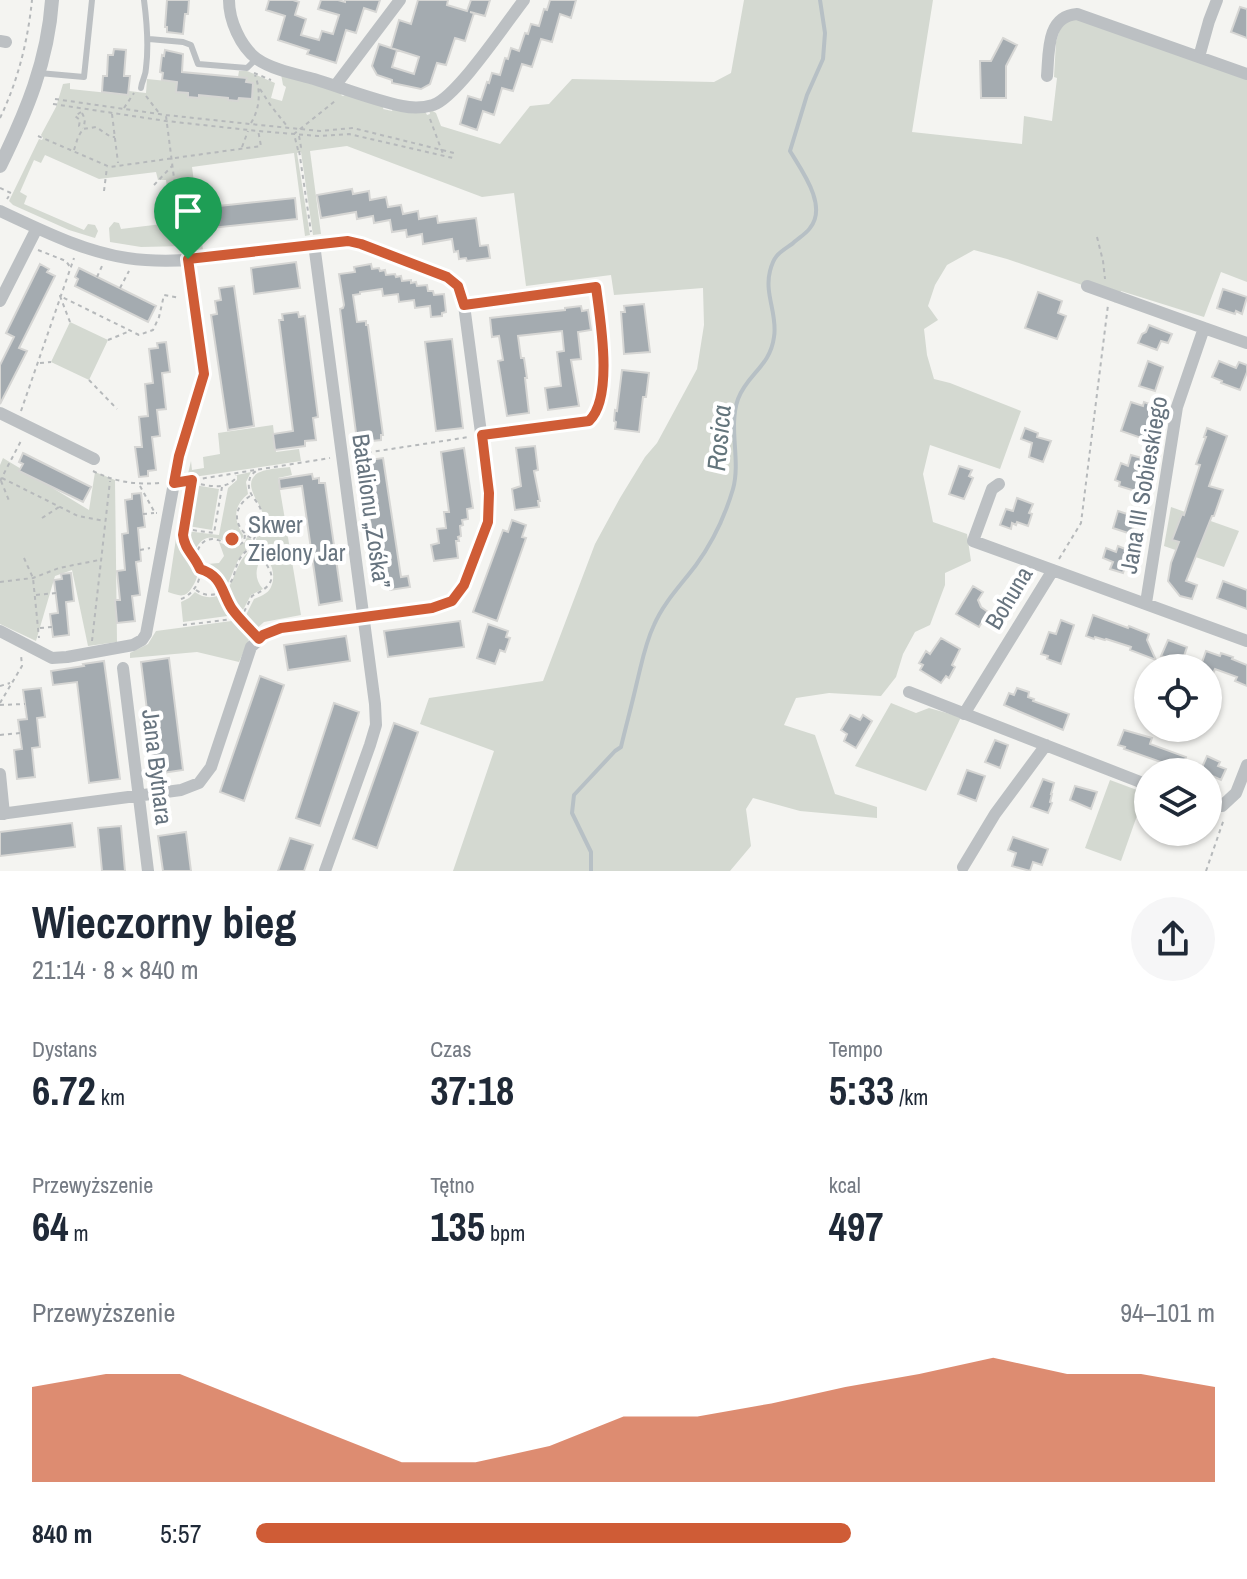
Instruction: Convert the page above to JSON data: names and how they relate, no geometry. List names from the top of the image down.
{
  "streets": {
    "street": [
      "Jana III Sobieskiego",
      "Batalionu „Zośka”",
      "Bohuna",
      "Jana Bytnara"
    ]
  },
  "crossings": [
    ["Jana III Sobieskiego", "Bohuna"]
  ],
  "water": ["Rosica"],
  "places": ["Skwer Zielony Jar"],
  "page": {
    "heading": ["Wieczorny bieg", "21:14 · 8 × 840 m"],
    "stats": [
      ["Dystans", "6.72 km"],
      ["Czas", "37:18"],
      ["Tempo", "5:33 /km"],
      ["Przewyższenie", "64 m"],
      ["Tętno", "135 bpm"],
      ["kcal", "497"]
    ],
    "chart": ["Przewyższenie", "94–101 m"],
    "list": [
      {
        "name": "840 m",
        "note": "5:57"
      }
    ]
  }
}
